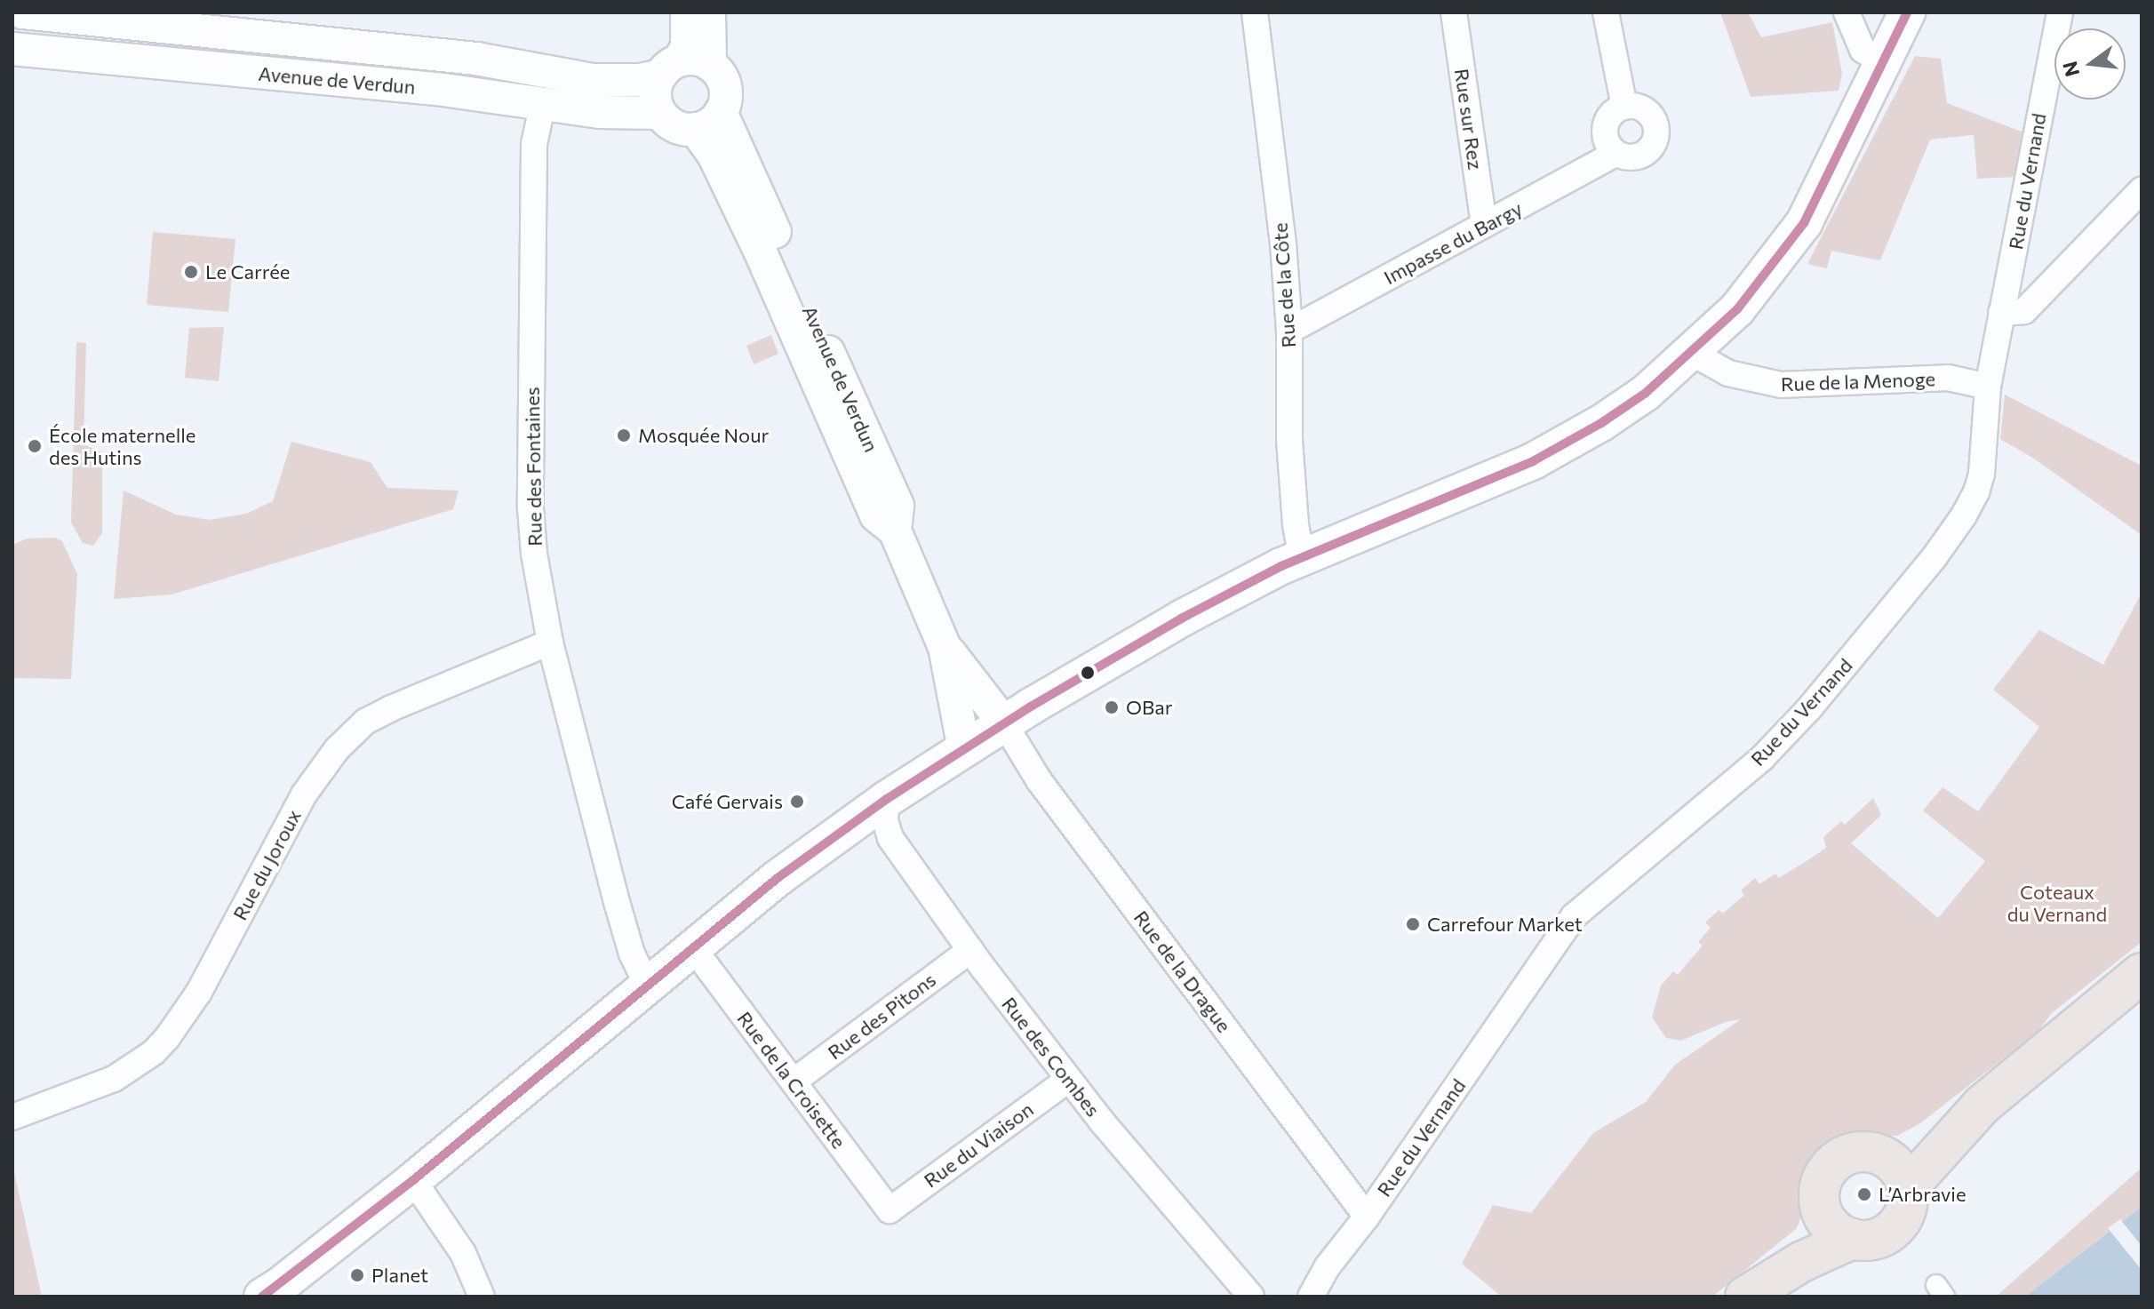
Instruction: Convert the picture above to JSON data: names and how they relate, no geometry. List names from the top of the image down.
{
  "streets": {
    "street": [
      "Avenue de Verdun",
      "Rue sur Rez",
      "Rue du Vernand",
      "Impasse du Bargy",
      "Rue de la Côte",
      "Rue de la Menoge",
      "Rue des Fontaines",
      "Rue du Joroux",
      "Rue de la Drague",
      "Rue des Pitons",
      "Rue des Combes",
      "Rue de la Croisette",
      "Rue du Viaison"
    ]
  },
  "crossings": [
    ["Avenue de Verdun", "Rue des Fontaines"],
    ["Avenue de Verdun", "Rue de la Drague"],
    ["Rue sur Rez", "Impasse du Bargy"],
    ["Rue du Vernand", "Rue de la Menoge"],
    ["Rue du Vernand", "Rue de la Drague"],
    ["Impasse du Bargy", "Rue de la Côte"],
    ["Rue des Fontaines", "Rue du Joroux"],
    ["Rue des Pitons", "Rue des Combes"],
    ["Rue des Pitons", "Rue de la Croisette"],
    ["Rue des Combes", "Rue du Viaison"],
    ["Rue de la Croisette", "Rue du Viaison"]
  ],
  "parks": ["Coteaux du Vernand"],
  "places": [
    "Le Carrée",
    "Mosquée Nour",
    "École maternelle des Hutins",
    "OBar",
    "Café Gervais",
    "Carrefour Market",
    "L’Arbravie",
    "Planet"
  ],
  "north": "left"
}
